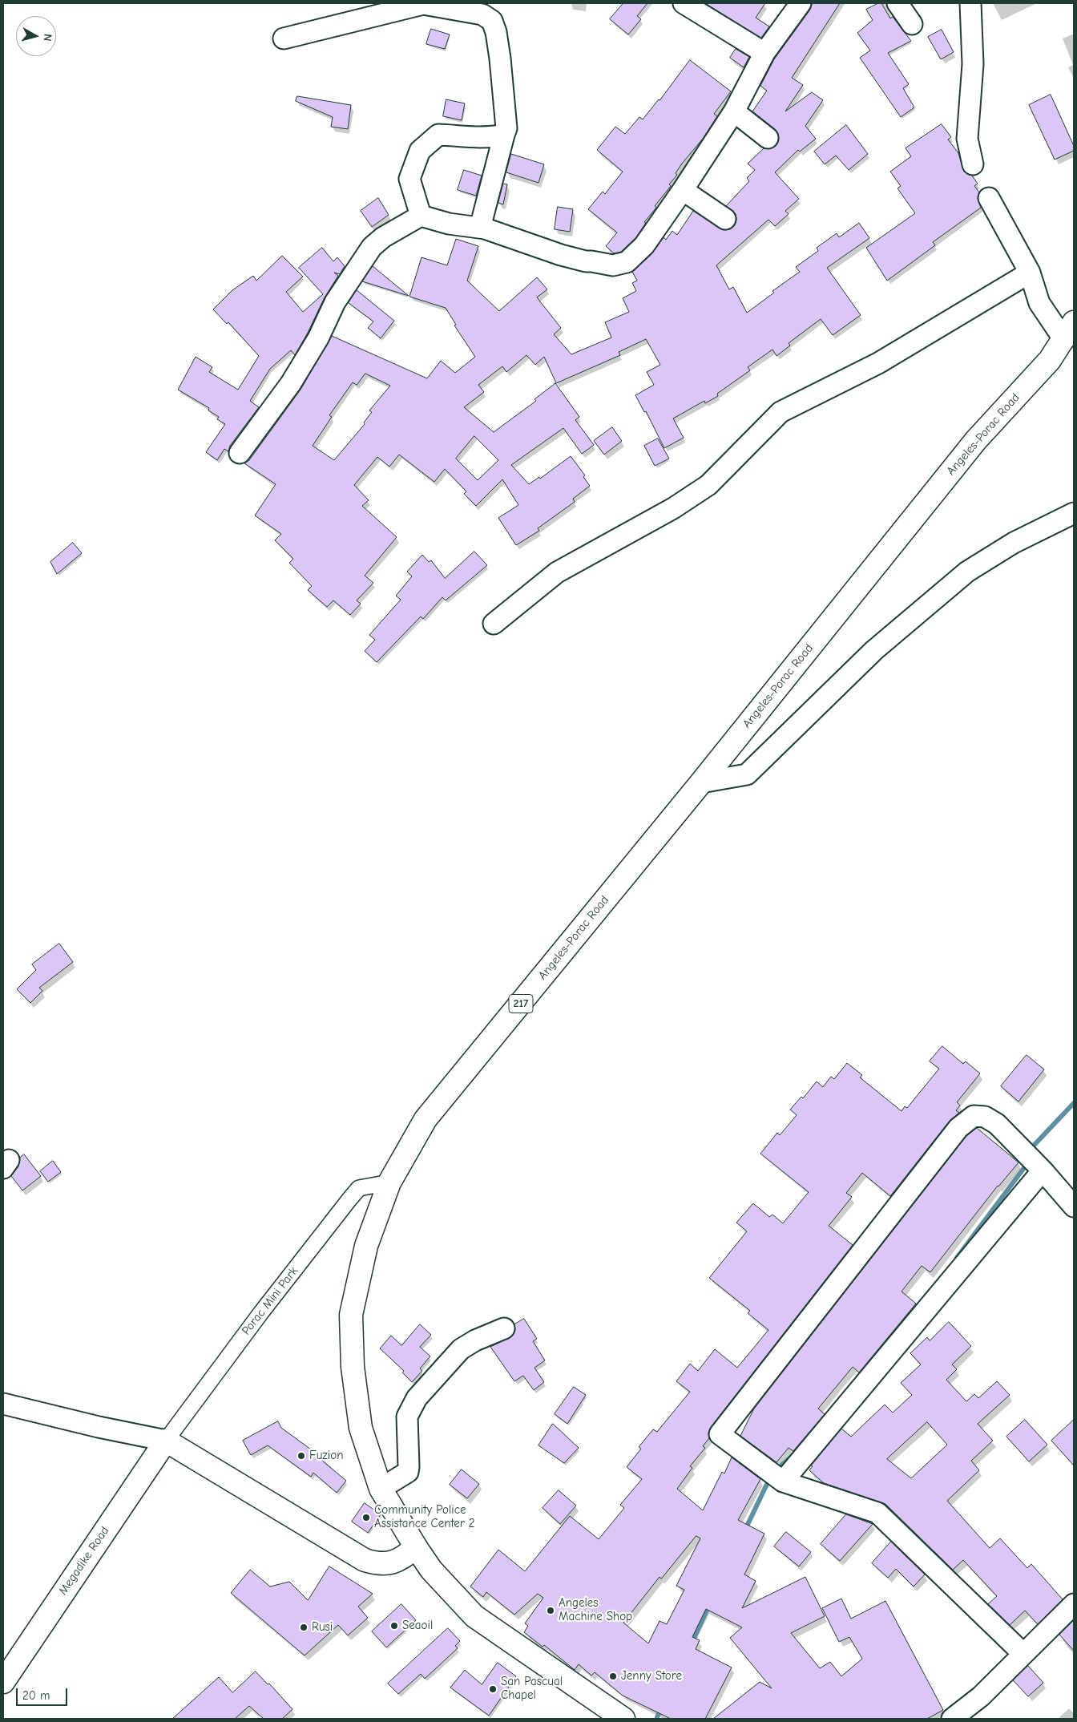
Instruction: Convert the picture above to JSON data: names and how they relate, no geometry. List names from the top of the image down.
{
  "streets": {
    "main road": ["Angeles-Porac Road", "217", "Megadike Road"],
    "street": ["Porac Mini Park"]
  },
  "crossings": [
    ["Angeles-Porac Road", "Porac Mini Park"],
    ["Porac Mini Park", "Megadike Road"]
  ],
  "places": [
    "Fuzion",
    "Community Police Assistance Center 2",
    "Angeles Machine Shop",
    "Seaoil",
    "Rusi",
    "Jenny Store",
    "San Pascual Chapel"
  ],
  "scale_bar": "20 m",
  "north": "right"
}
